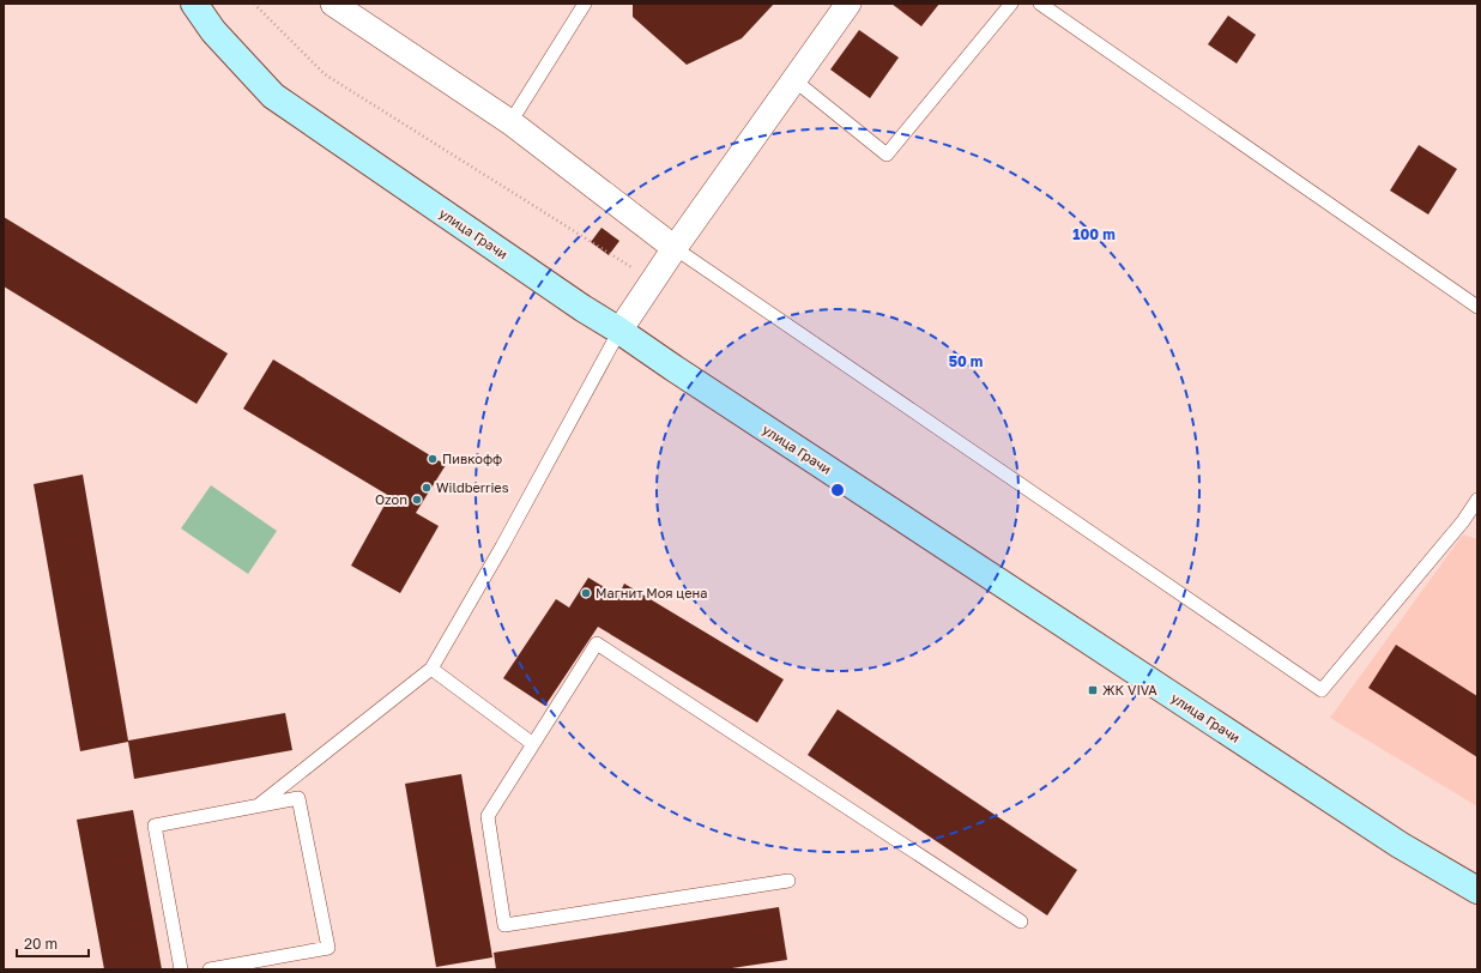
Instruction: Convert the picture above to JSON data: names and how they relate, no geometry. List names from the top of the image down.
{
  "streets": {
    "street": ["улица Грачи"]
  },
  "places": {
    "other": [
      "Пивкофф",
      "Wildberries",
      "Ozon",
      "Магнит Моя цена"
    ],
    "transit": ["ЖК VIVA"]
  },
  "scale_bar": "20 m",
  "rings": ["100 m", "50 m"]
}
